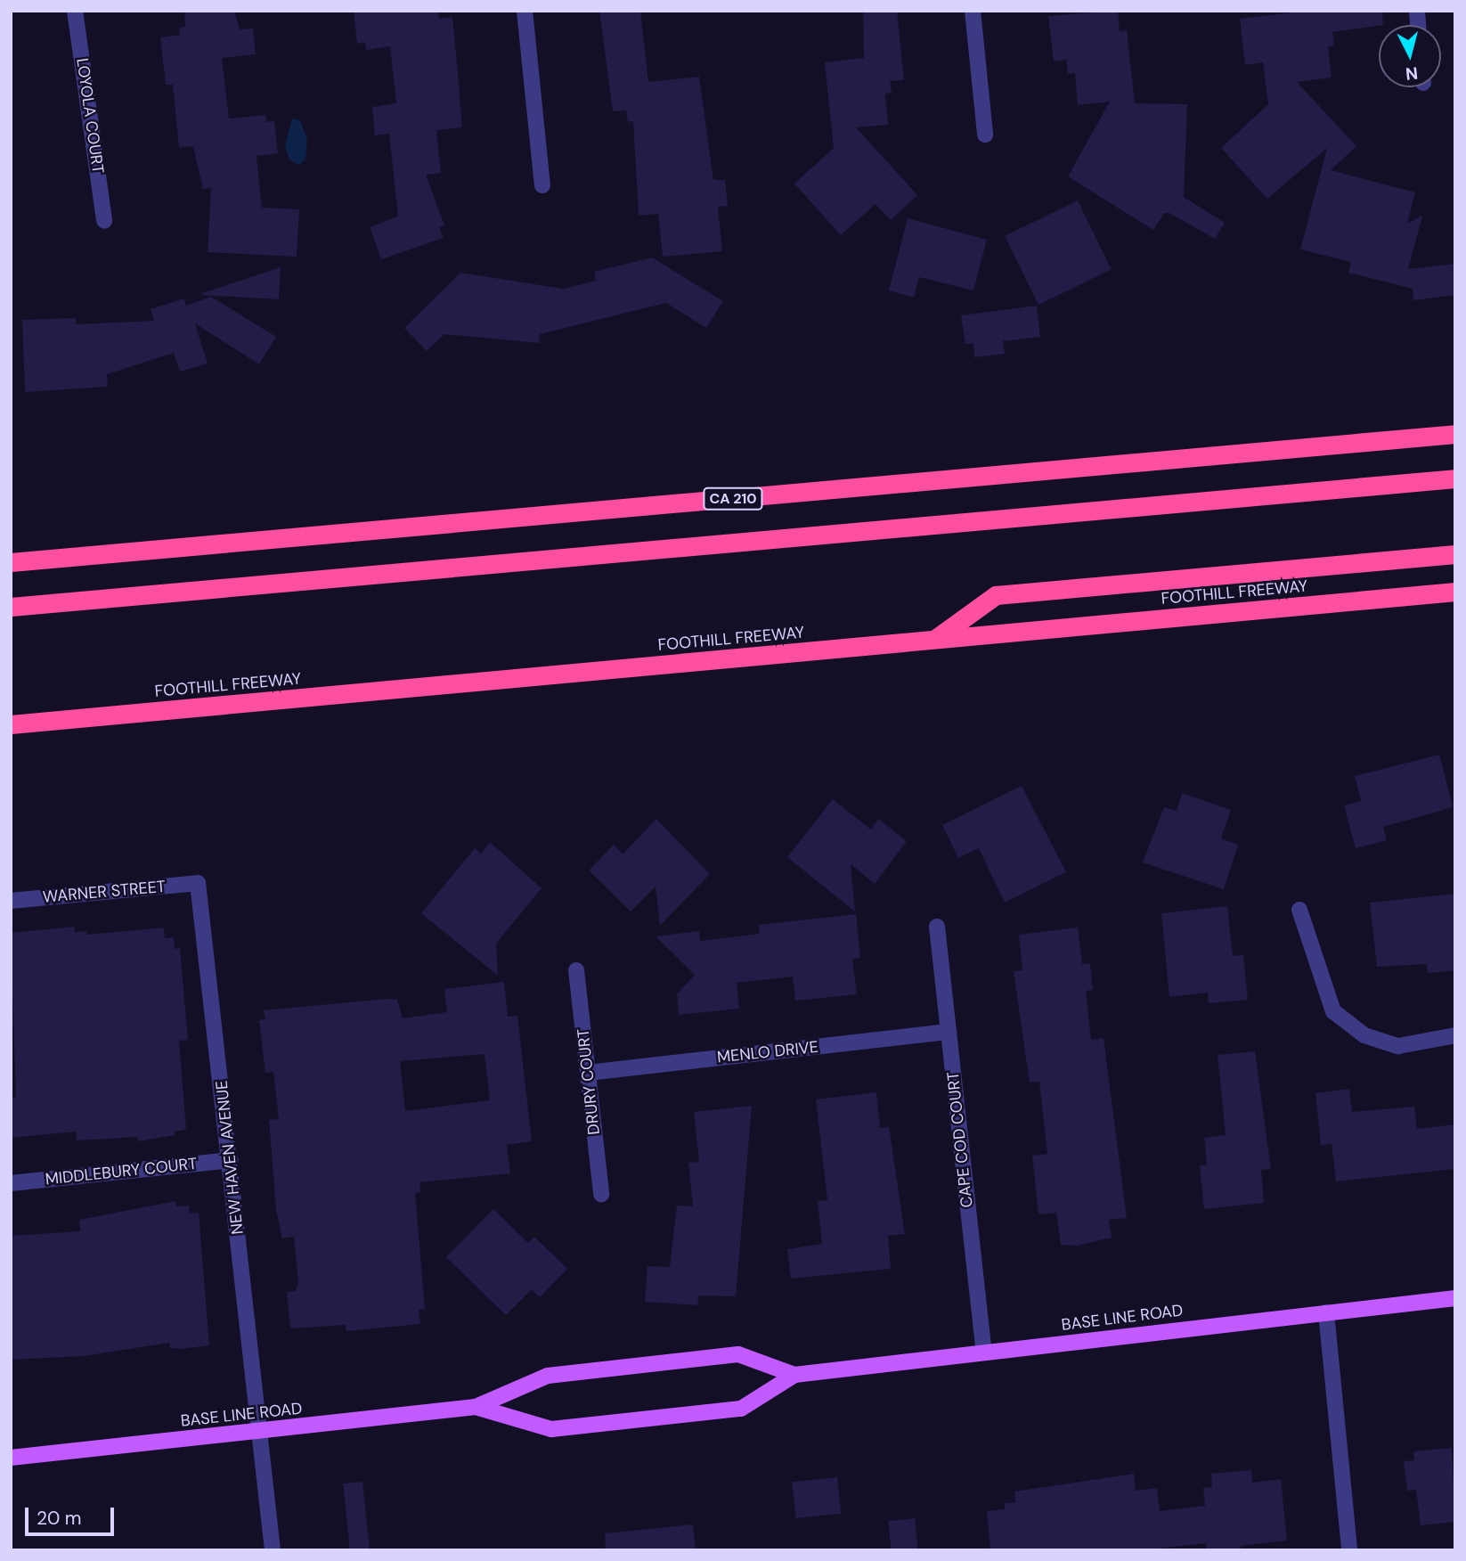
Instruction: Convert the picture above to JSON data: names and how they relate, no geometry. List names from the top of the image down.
{
  "streets": {
    "highway": ["CA 210", "FOOTHILL FREEWAY"],
    "main road": ["BASE LINE ROAD"],
    "street": [
      "LOYOLA COURT",
      "WARNER STREET",
      "MENLO DRIVE",
      "DRURY COURT",
      "CAPE COD COURT",
      "NEW HAVEN AVENUE",
      "MIDDLEBURY COURT"
    ]
  },
  "crossings": [
    ["WARNER STREET", "NEW HAVEN AVENUE"],
    ["MENLO DRIVE", "DRURY COURT"],
    ["MENLO DRIVE", "CAPE COD COURT"],
    ["CAPE COD COURT", "BASE LINE ROAD"],
    ["NEW HAVEN AVENUE", "MIDDLEBURY COURT"],
    ["NEW HAVEN AVENUE", "BASE LINE ROAD"]
  ],
  "scale_bar": "20 m",
  "north": "bottom"
}
